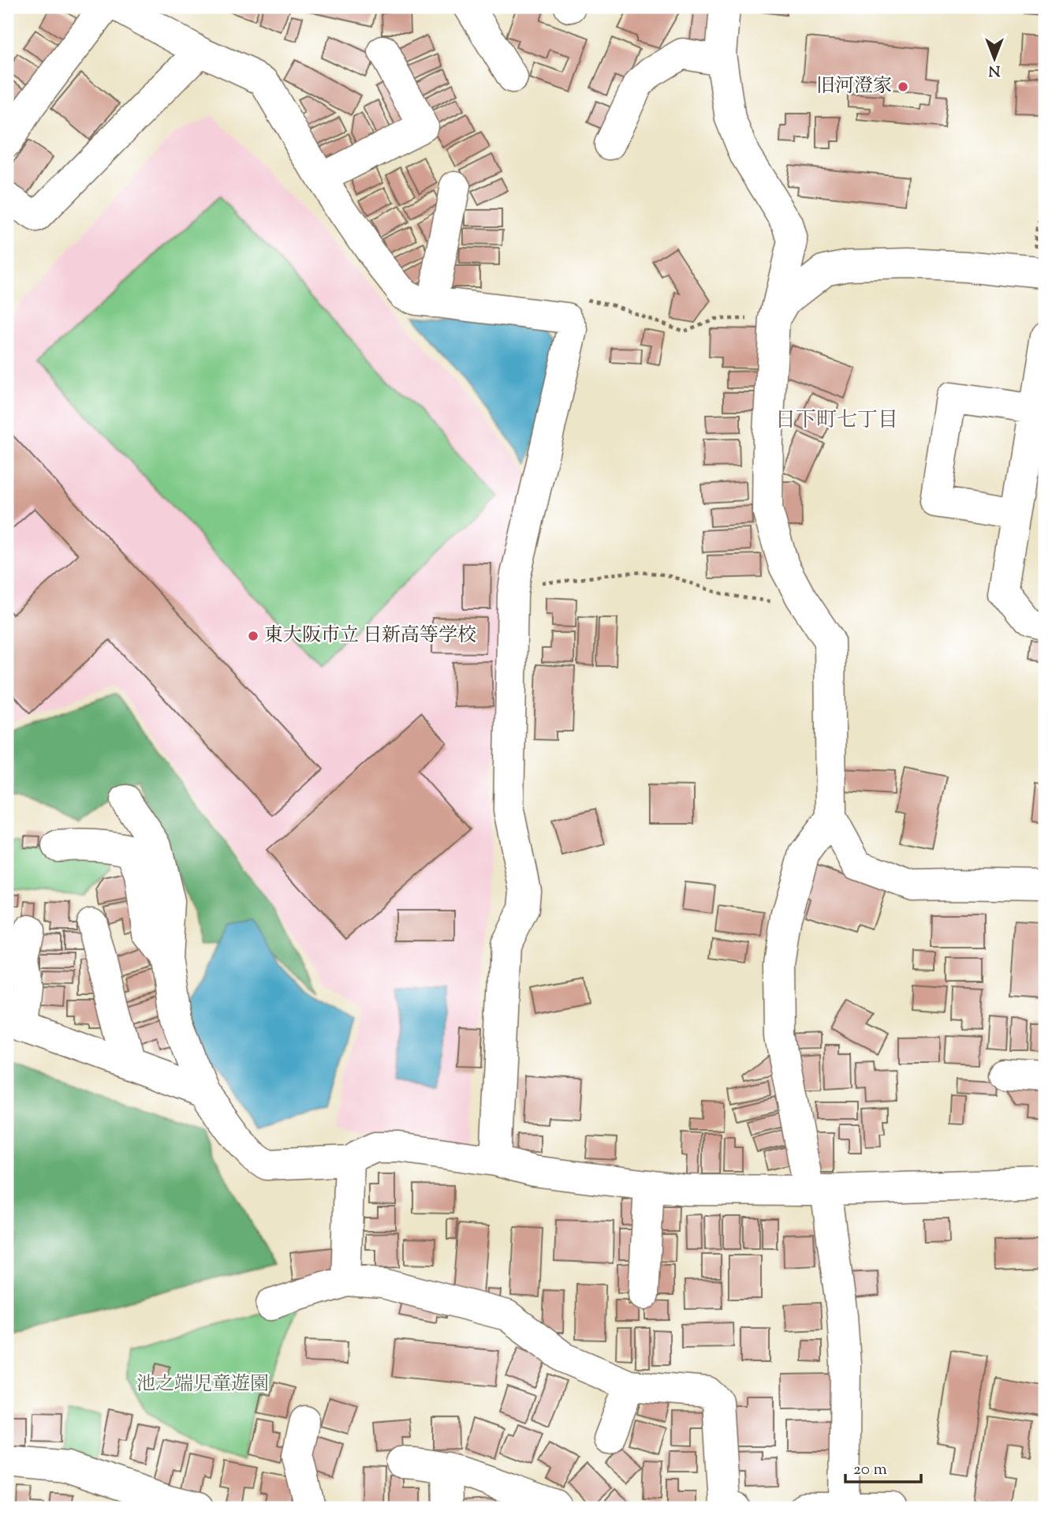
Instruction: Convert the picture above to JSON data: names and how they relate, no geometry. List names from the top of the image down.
{
  "districts": ["日下町七丁目"],
  "parks": ["池之端児童遊園"],
  "places": ["旧河澄家", "東大阪市立 日新高等学校"],
  "scale_bar": "20 m",
  "north": "bottom"
}
